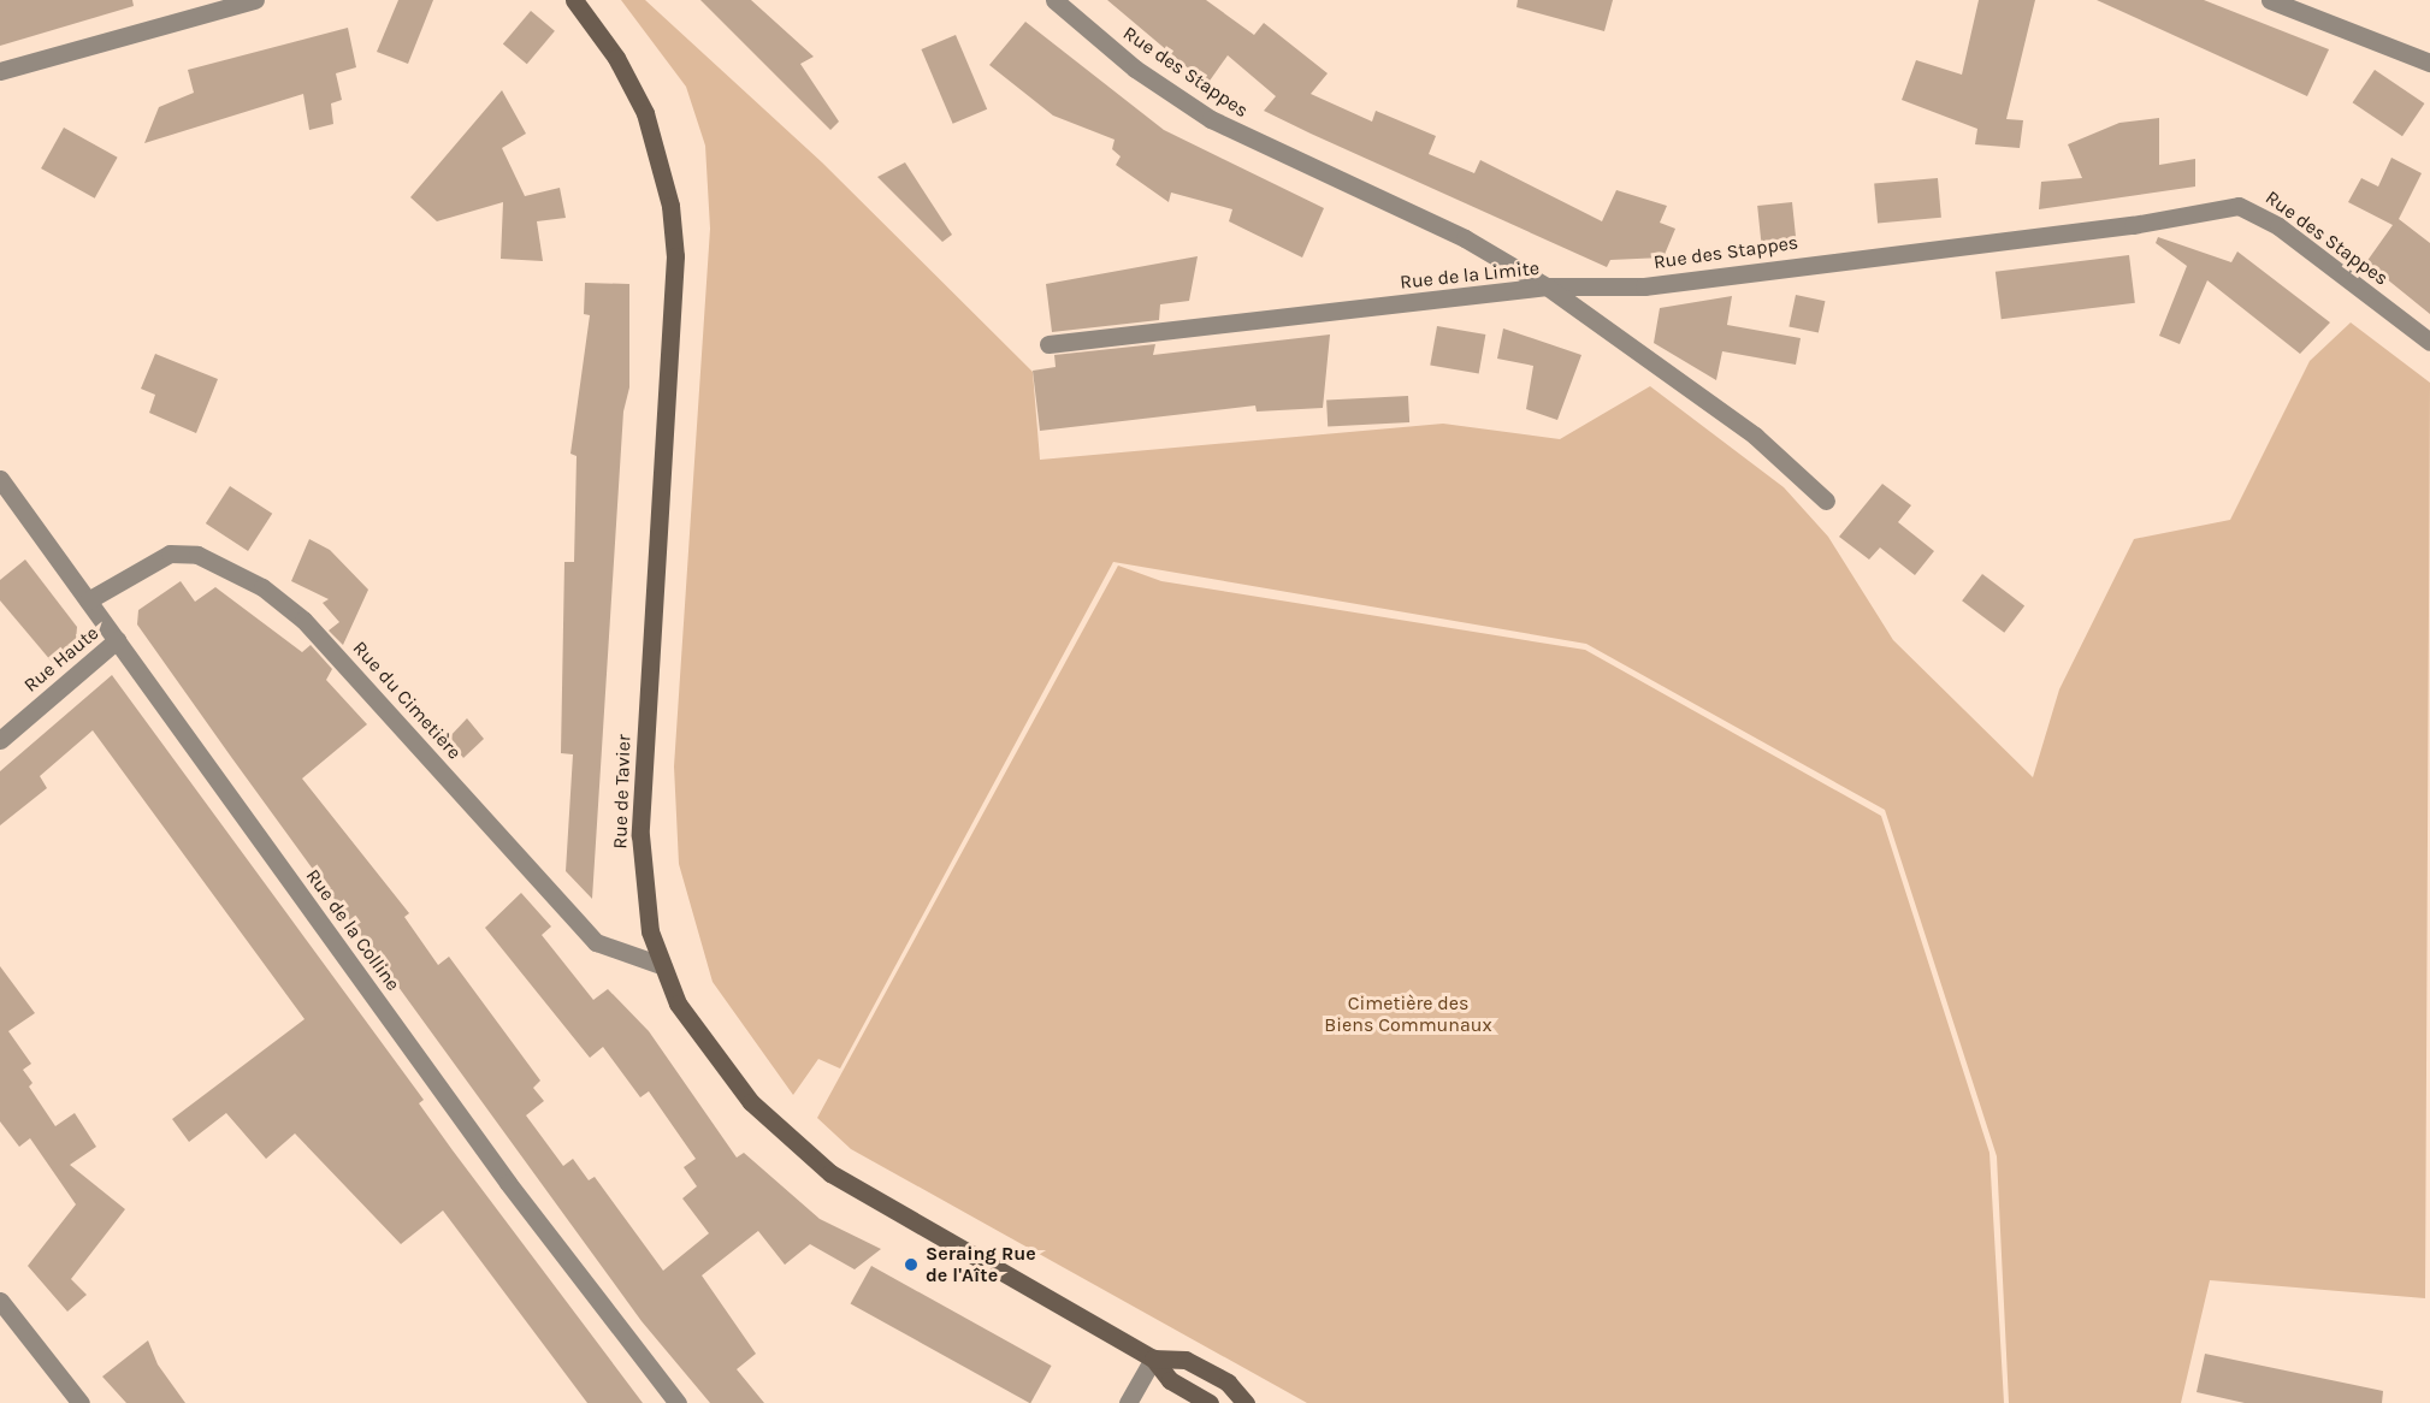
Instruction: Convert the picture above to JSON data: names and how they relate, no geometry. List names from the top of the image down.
{
  "streets": {
    "street": [
      "Rue des Stappes",
      "Rue de la Limite",
      "Rue Haute",
      "Rue du Cimetière",
      "Rue de Tavier",
      "Rue de la Colline"
    ]
  },
  "crossings": [
    ["Rue des Stappes", "Rue de la Limite"],
    ["Rue Haute", "Rue de la Colline"],
    ["Rue du Cimetière", "Rue de Tavier"],
    ["Rue du Cimetière", "Rue de la Colline"]
  ],
  "parks": ["Cimetière des Biens Communaux"],
  "places": ["Seraing Rue de l'Aîte"]
}
